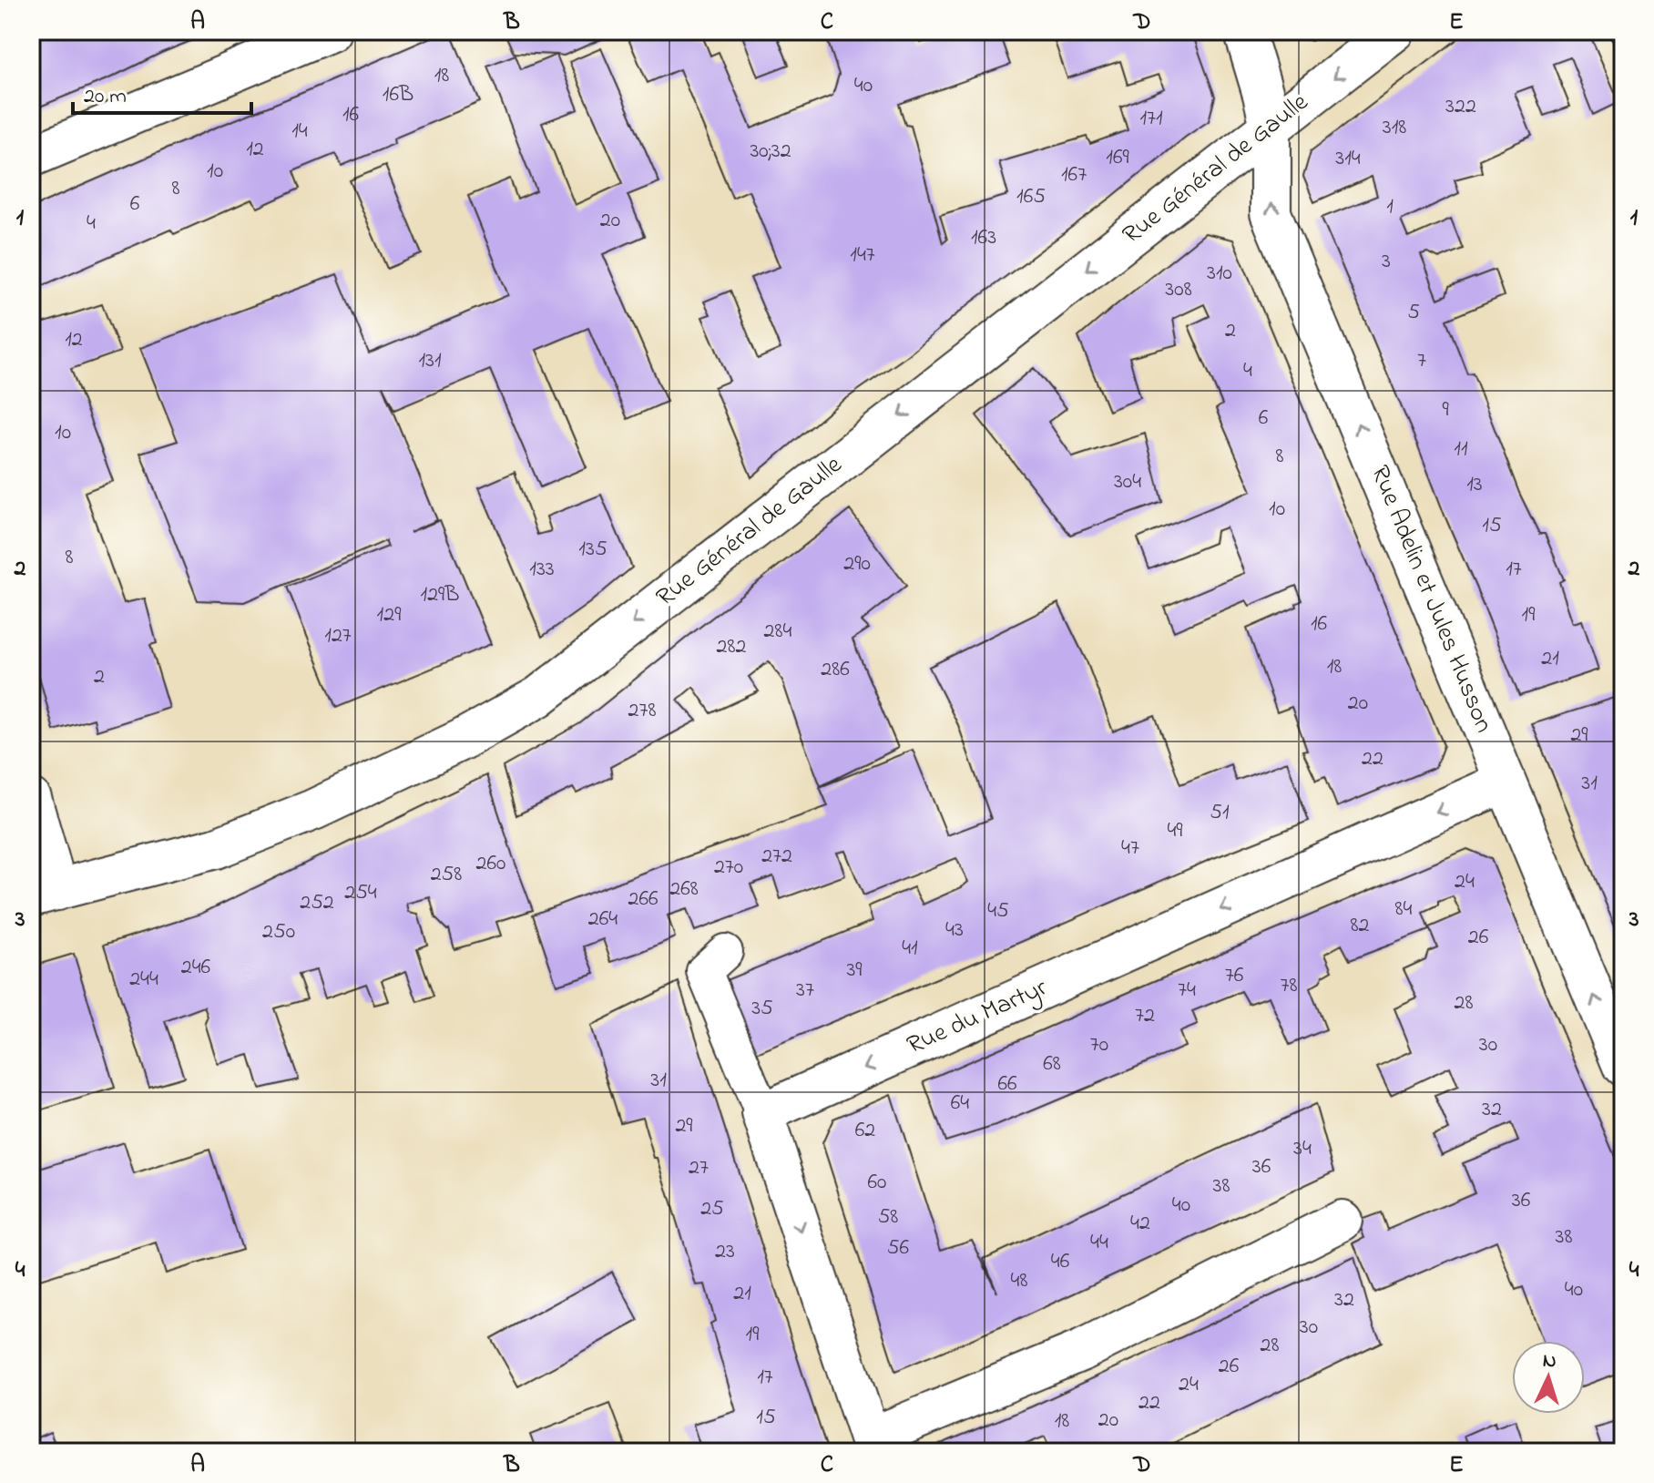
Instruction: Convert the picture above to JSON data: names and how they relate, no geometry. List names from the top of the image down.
{
  "streets": {
    "street": ["Rue Général de Gaulle", "Rue Adelin et Jules Husson", "Rue du Martyr"]
  },
  "crossings": [
    ["Rue Général de Gaulle", "Rue Adelin et Jules Husson"],
    ["Rue Adelin et Jules Husson", "Rue du Martyr"]
  ],
  "one_way": ["Rue Général de Gaulle", "Rue Adelin et Jules Husson"],
  "house_numbers": [
    "18",
    "40",
    "16B",
    "322",
    "16",
    "171",
    "318",
    "14",
    "12",
    "30;32",
    "169",
    "314",
    "10",
    "167",
    "8",
    "165",
    "6",
    "1",
    "20",
    "4",
    "163",
    "147",
    "3",
    "310",
    "308",
    "5",
    "2",
    "12",
    "131",
    "7",
    "4",
    "9",
    "6",
    "10",
    "11",
    "8",
    "304",
    "13",
    "10",
    "15",
    "135",
    "8",
    "290",
    "133",
    "17",
    "129B",
    "129",
    "19",
    "16",
    "284",
    "127",
    "282",
    "21",
    "18",
    "286",
    "2",
    "20",
    "278",
    "29",
    "22",
    "31",
    "51",
    "49",
    "47",
    "272",
    "260",
    "270",
    "258",
    "24",
    "268",
    "254",
    "266",
    "252",
    "84",
    "45",
    "264",
    "82",
    "43",
    "250",
    "26",
    "41",
    "246",
    "39",
    "76",
    "244",
    "78",
    "37",
    "74",
    "28",
    "35",
    "72",
    "70",
    "30",
    "68",
    "31",
    "66",
    "64",
    "32",
    "29",
    "62",
    "34",
    "36",
    "27",
    "60",
    "38",
    "36",
    "40",
    "25",
    "58",
    "42",
    "38",
    "44",
    "56",
    "23",
    "46",
    "48",
    "40",
    "21",
    "32",
    "30",
    "19",
    "28",
    "26",
    "17",
    "24",
    "22",
    "15",
    "20",
    "18"
  ],
  "scale_bar": "20 m",
  "north": "top",
  "grid": {
    "columns": [
      "A",
      "B",
      "C",
      "D",
      "E"
    ],
    "rows": [
      "1",
      "2",
      "3",
      "4"
    ]
  }
}
